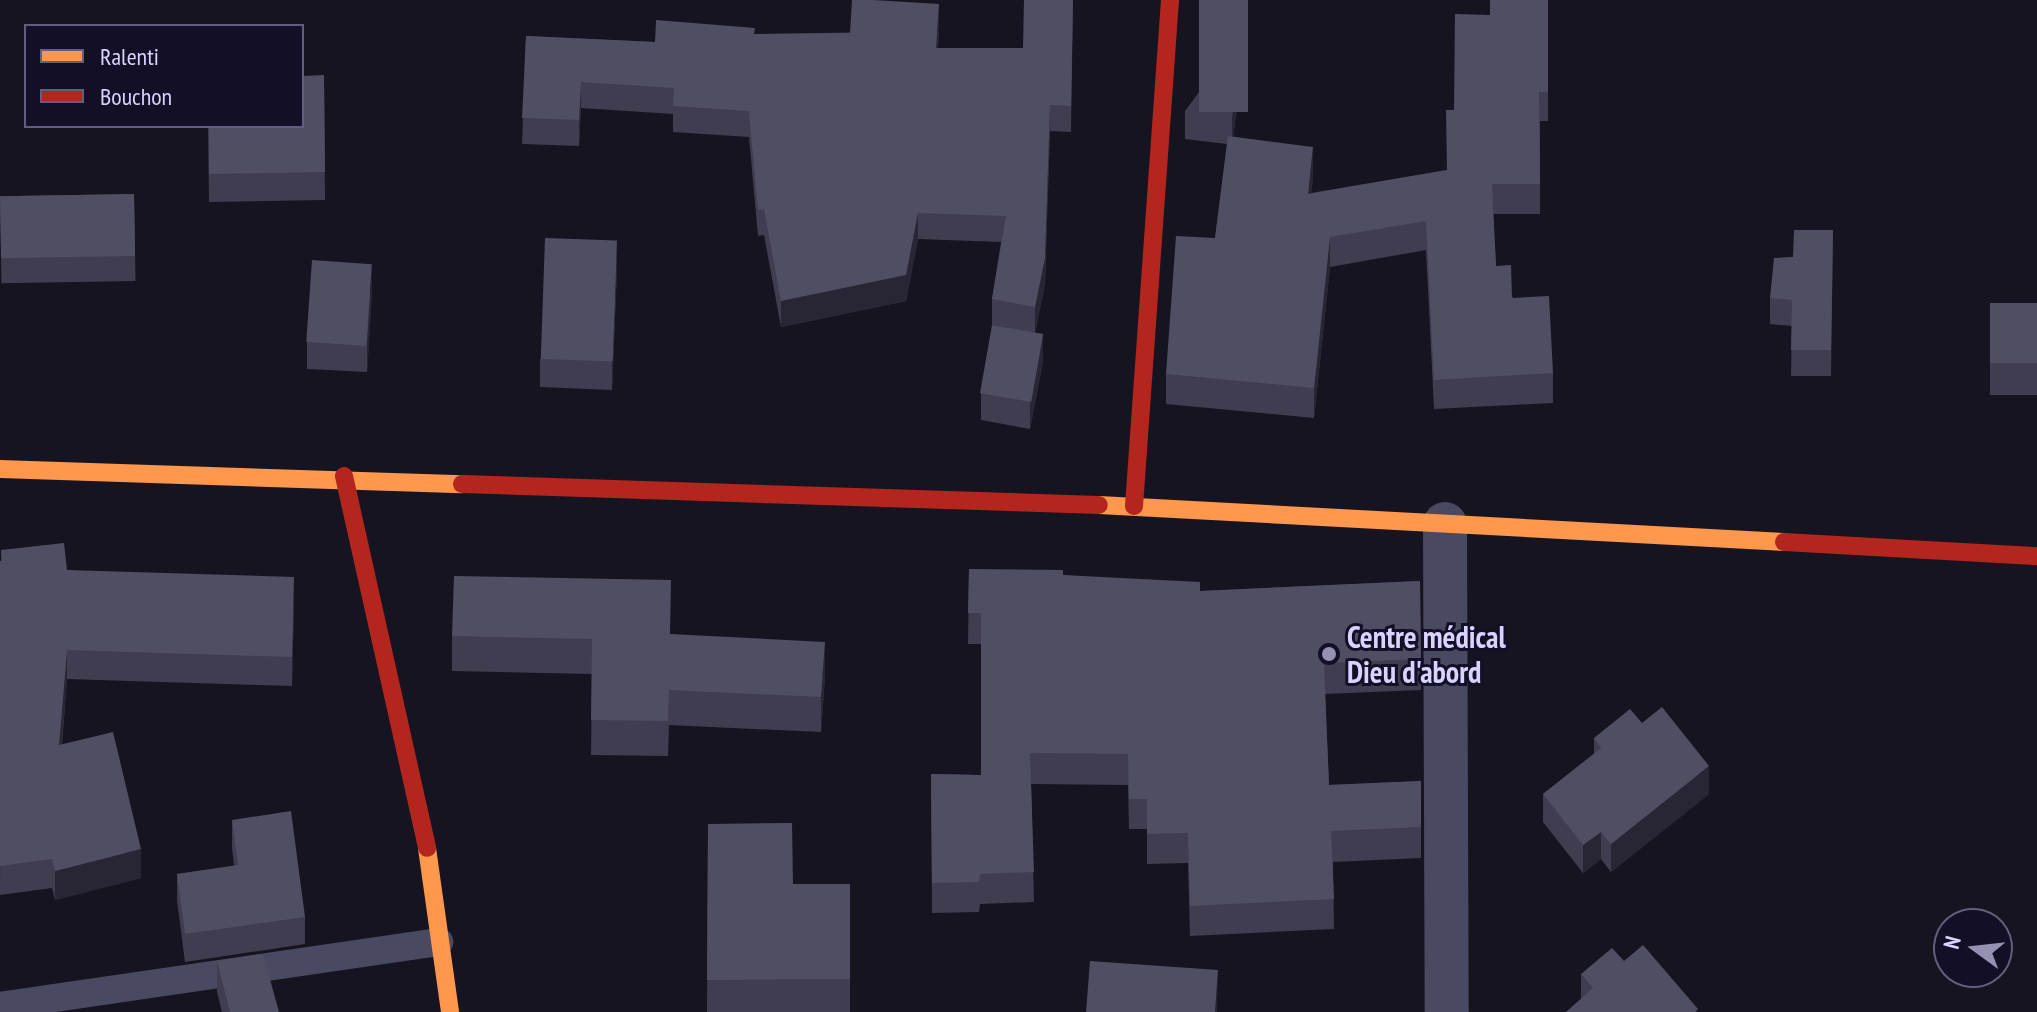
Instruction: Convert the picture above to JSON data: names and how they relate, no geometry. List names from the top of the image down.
{
  "places": ["Centre médical Dieu d'abord"],
  "legend": ["Ralenti", "Bouchon"],
  "north": "left"
}
